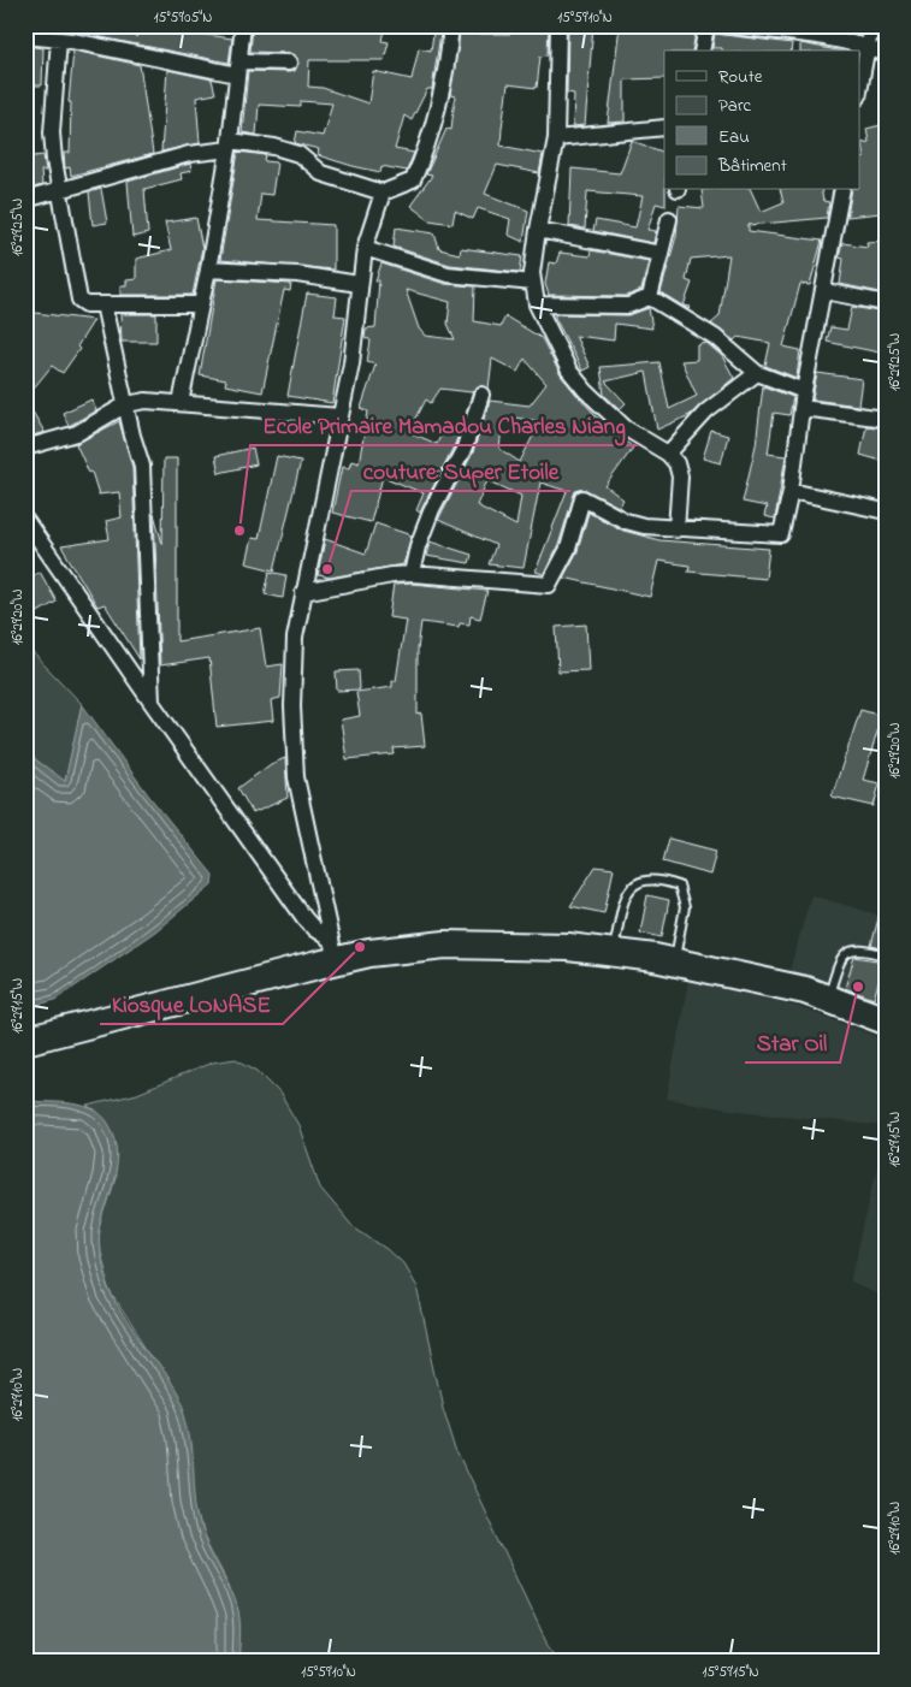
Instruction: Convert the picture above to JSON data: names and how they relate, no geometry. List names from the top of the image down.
{
  "places": [
    "Ecole Primaire Mamadou Charles Niang",
    "couture: Super Etoile",
    "Kiosque LONASE",
    "Star Oil"
  ],
  "legend": [
    "Route",
    "Parc",
    "Eau",
    "Bâtiment"
  ],
  "coordinates": [
    "15°59'05\"N",
    "15°59'10\"N",
    "16°29'25\"W",
    "16°29'20\"W",
    "16°29'15\"W",
    "16°29'10\"W",
    "15°59'15\"N"
  ]
}
